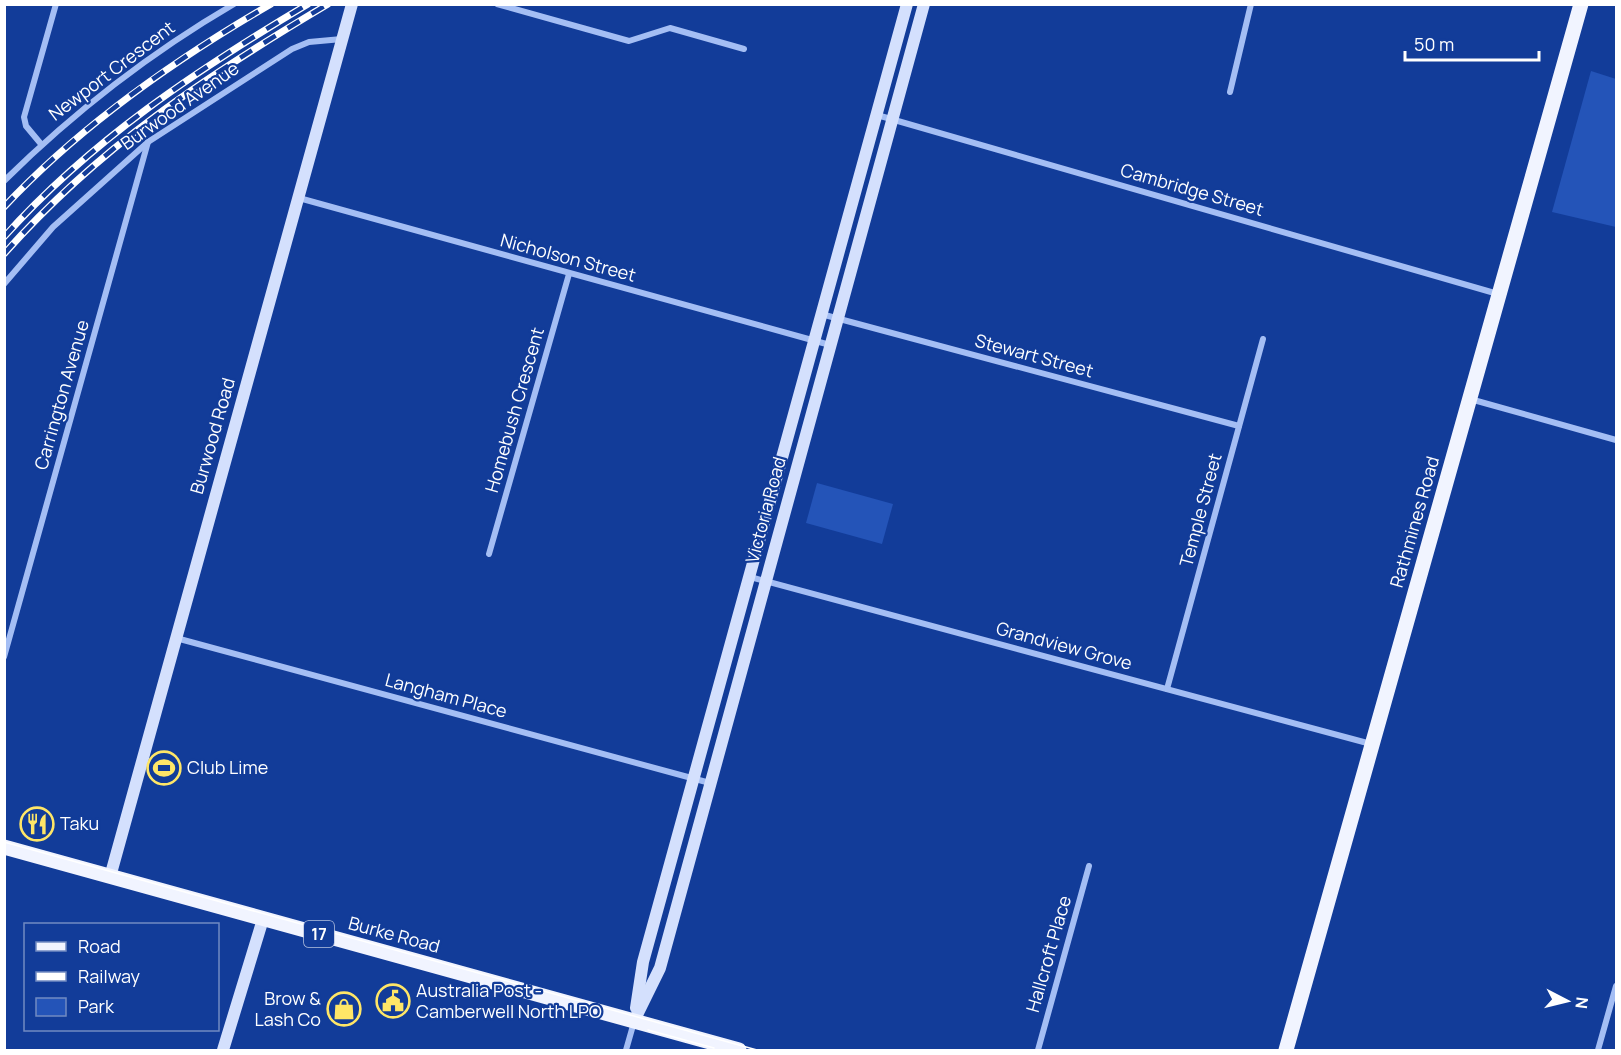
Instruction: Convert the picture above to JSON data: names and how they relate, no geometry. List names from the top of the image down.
{
  "streets": {
    "main road": ["Rathmines Road", "17", "Burke Road"],
    "street": [
      "Newport Crescent",
      "Burwood Avenue",
      "Cambridge Street",
      "Nicholson Street",
      "Stewart Street",
      "Carrington Avenue",
      "Homebush Crescent",
      "Burwood Road",
      "Victoria Road",
      "Temple Street",
      "Grandview Grove",
      "Langham Place",
      "Hallcroft Place"
    ]
  },
  "crossings": [
    ["Burwood Avenue", "Carrington Avenue"],
    ["Burwood Avenue", "Burwood Road"],
    ["Cambridge Street", "Victoria Road"],
    ["Cambridge Street", "Rathmines Road"],
    ["Nicholson Street", "Homebush Crescent"],
    ["Nicholson Street", "Burwood Road"],
    ["Nicholson Street", "Victoria Road"],
    ["Stewart Street", "Victoria Road"],
    ["Stewart Street", "Temple Street"],
    ["Burwood Road", "Langham Place"],
    ["Burwood Road", "Burke Road"],
    ["Victoria Road", "Grandview Grove"],
    ["Victoria Road", "Langham Place"],
    ["Victoria Road", "Burke Road"],
    ["Temple Street", "Grandview Grove"],
    ["Rathmines Road", "Grandview Grove"]
  ],
  "places": {
    "sports": ["Club Lime"],
    "restaurant": ["Taku"],
    "public building": ["Australia Post - Camberwell North LPO"],
    "shop": ["Brow & Lash Co"]
  },
  "legend": ["Road", "Railway", "Park"],
  "scale_bar": "50 m",
  "north": "right"
}
